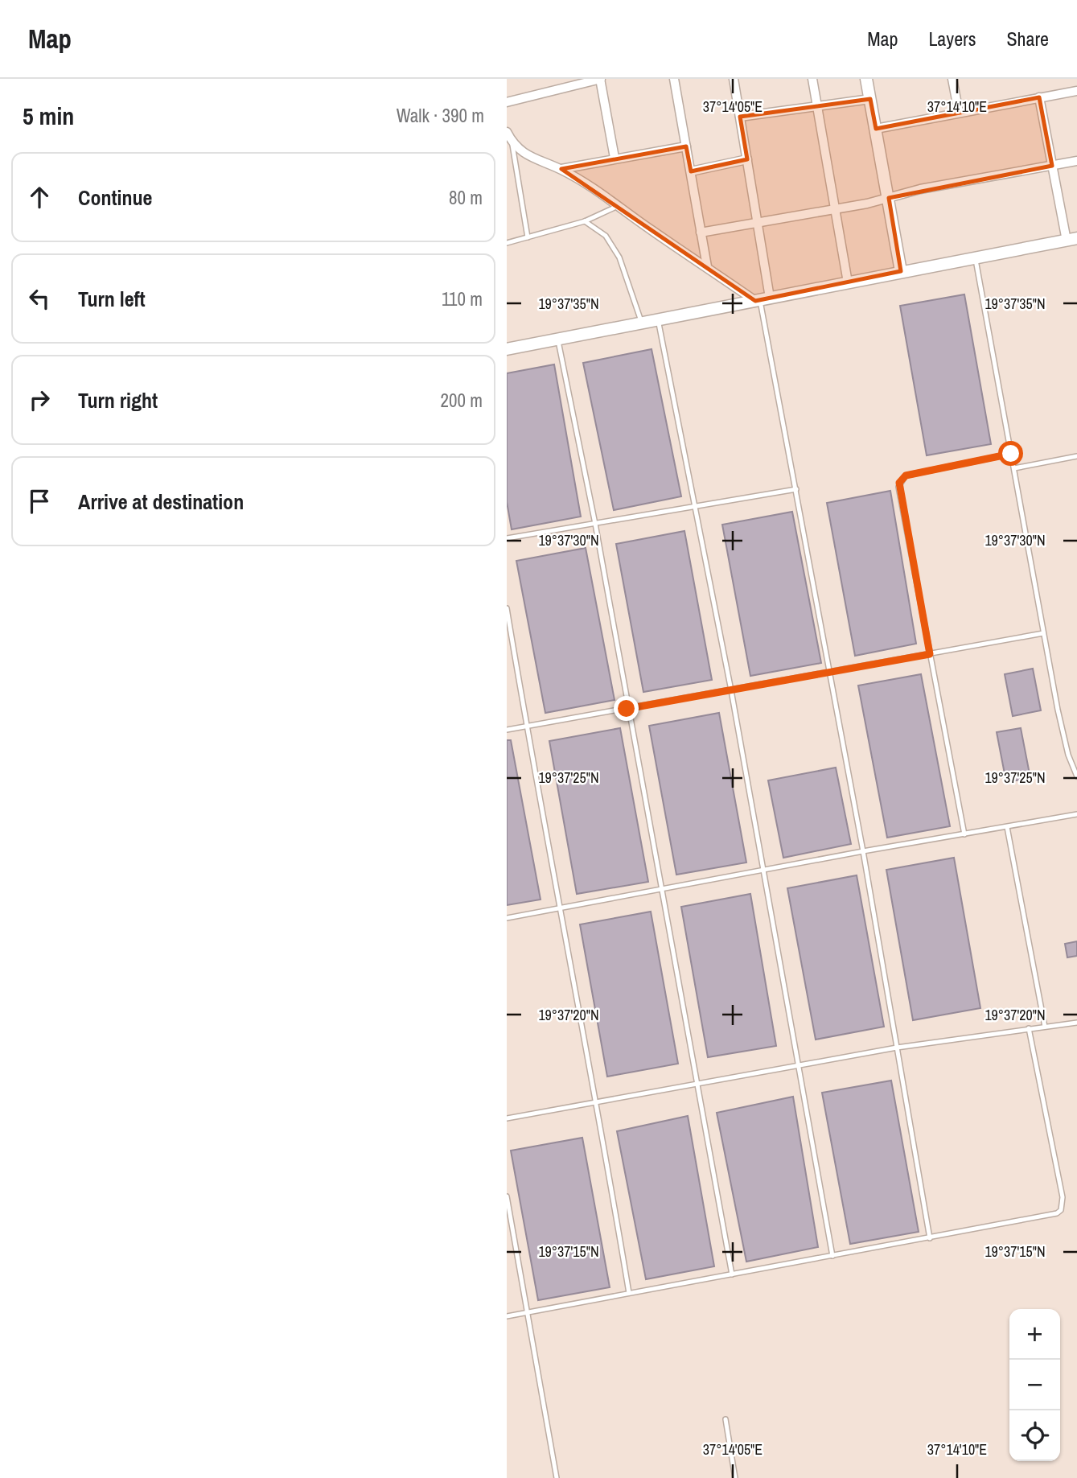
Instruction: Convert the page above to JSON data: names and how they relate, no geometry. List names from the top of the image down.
{
  "page": {
    "header": "Map",
    "nav": ["Map", "Layers", "Share"],
    "heading": ["5 min", "Walk · 390 m"],
    "list": [
      ["Continue", "80 m"],
      ["Turn left", "110 m"],
      ["Turn right", "200 m"],
      "Arrive at destination"
    ],
    "map_buttons": ["+", "−"]
  },
  "coordinates": [
    "37°14'05\"E",
    "37°14'10\"E",
    "19°37'35\"N",
    "19°37'30\"N",
    "19°37'25\"N",
    "19°37'20\"N",
    "19°37'15\"N"
  ]
}
